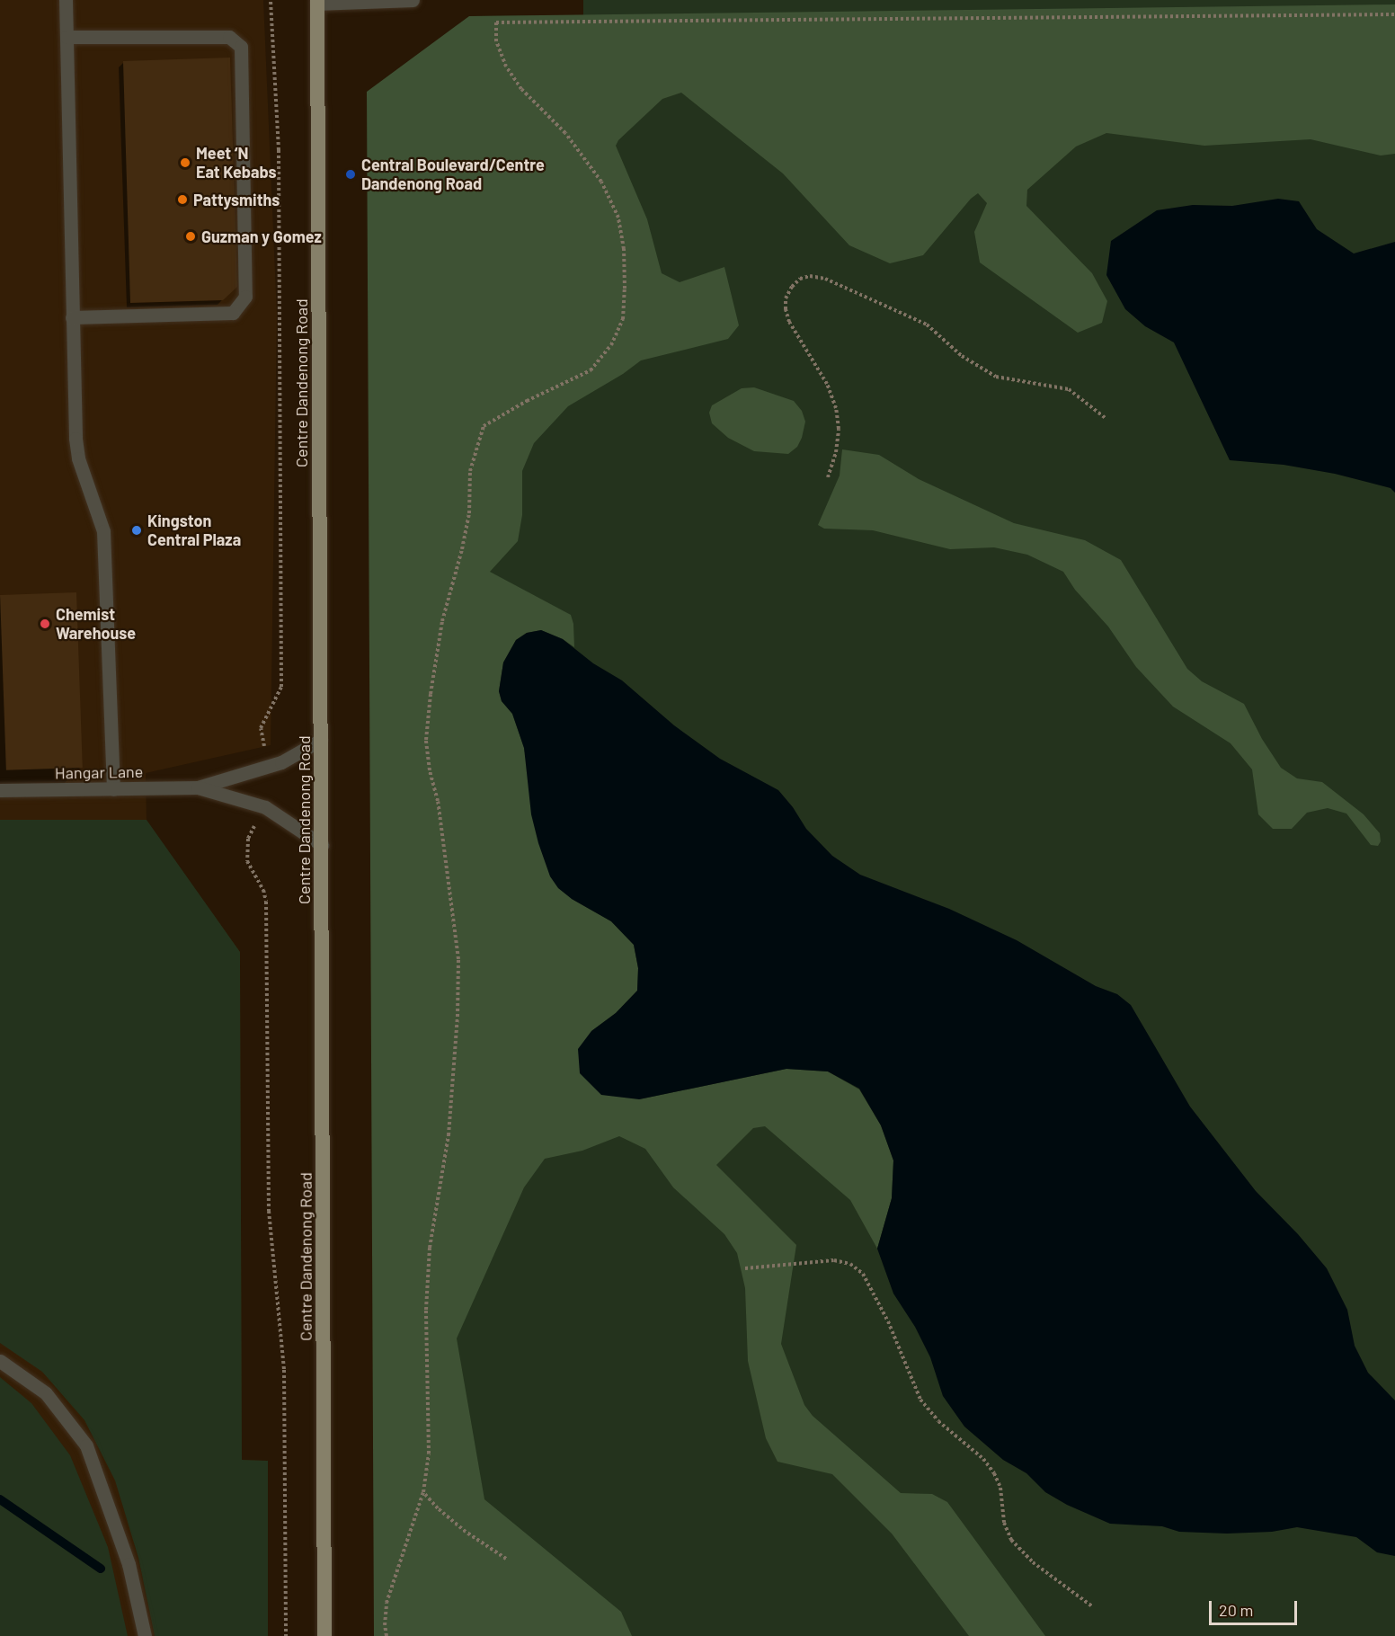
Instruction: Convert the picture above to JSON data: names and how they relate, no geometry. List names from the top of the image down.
{
  "streets": {
    "main road": ["Centre Dandenong Road"],
    "lane": ["Hangar Lane"]
  },
  "crossings": [
    ["Centre Dandenong Road", "Hangar Lane"]
  ],
  "places": [
    "Meet ‘N Eat Kebabs",
    "Central Boulevard/Centre Dandenong Road",
    "Pattysmiths",
    "Guzman y Gomez",
    "Kingston Central Plaza",
    "Chemist Warehouse"
  ],
  "scale_bar": "20 m"
}
